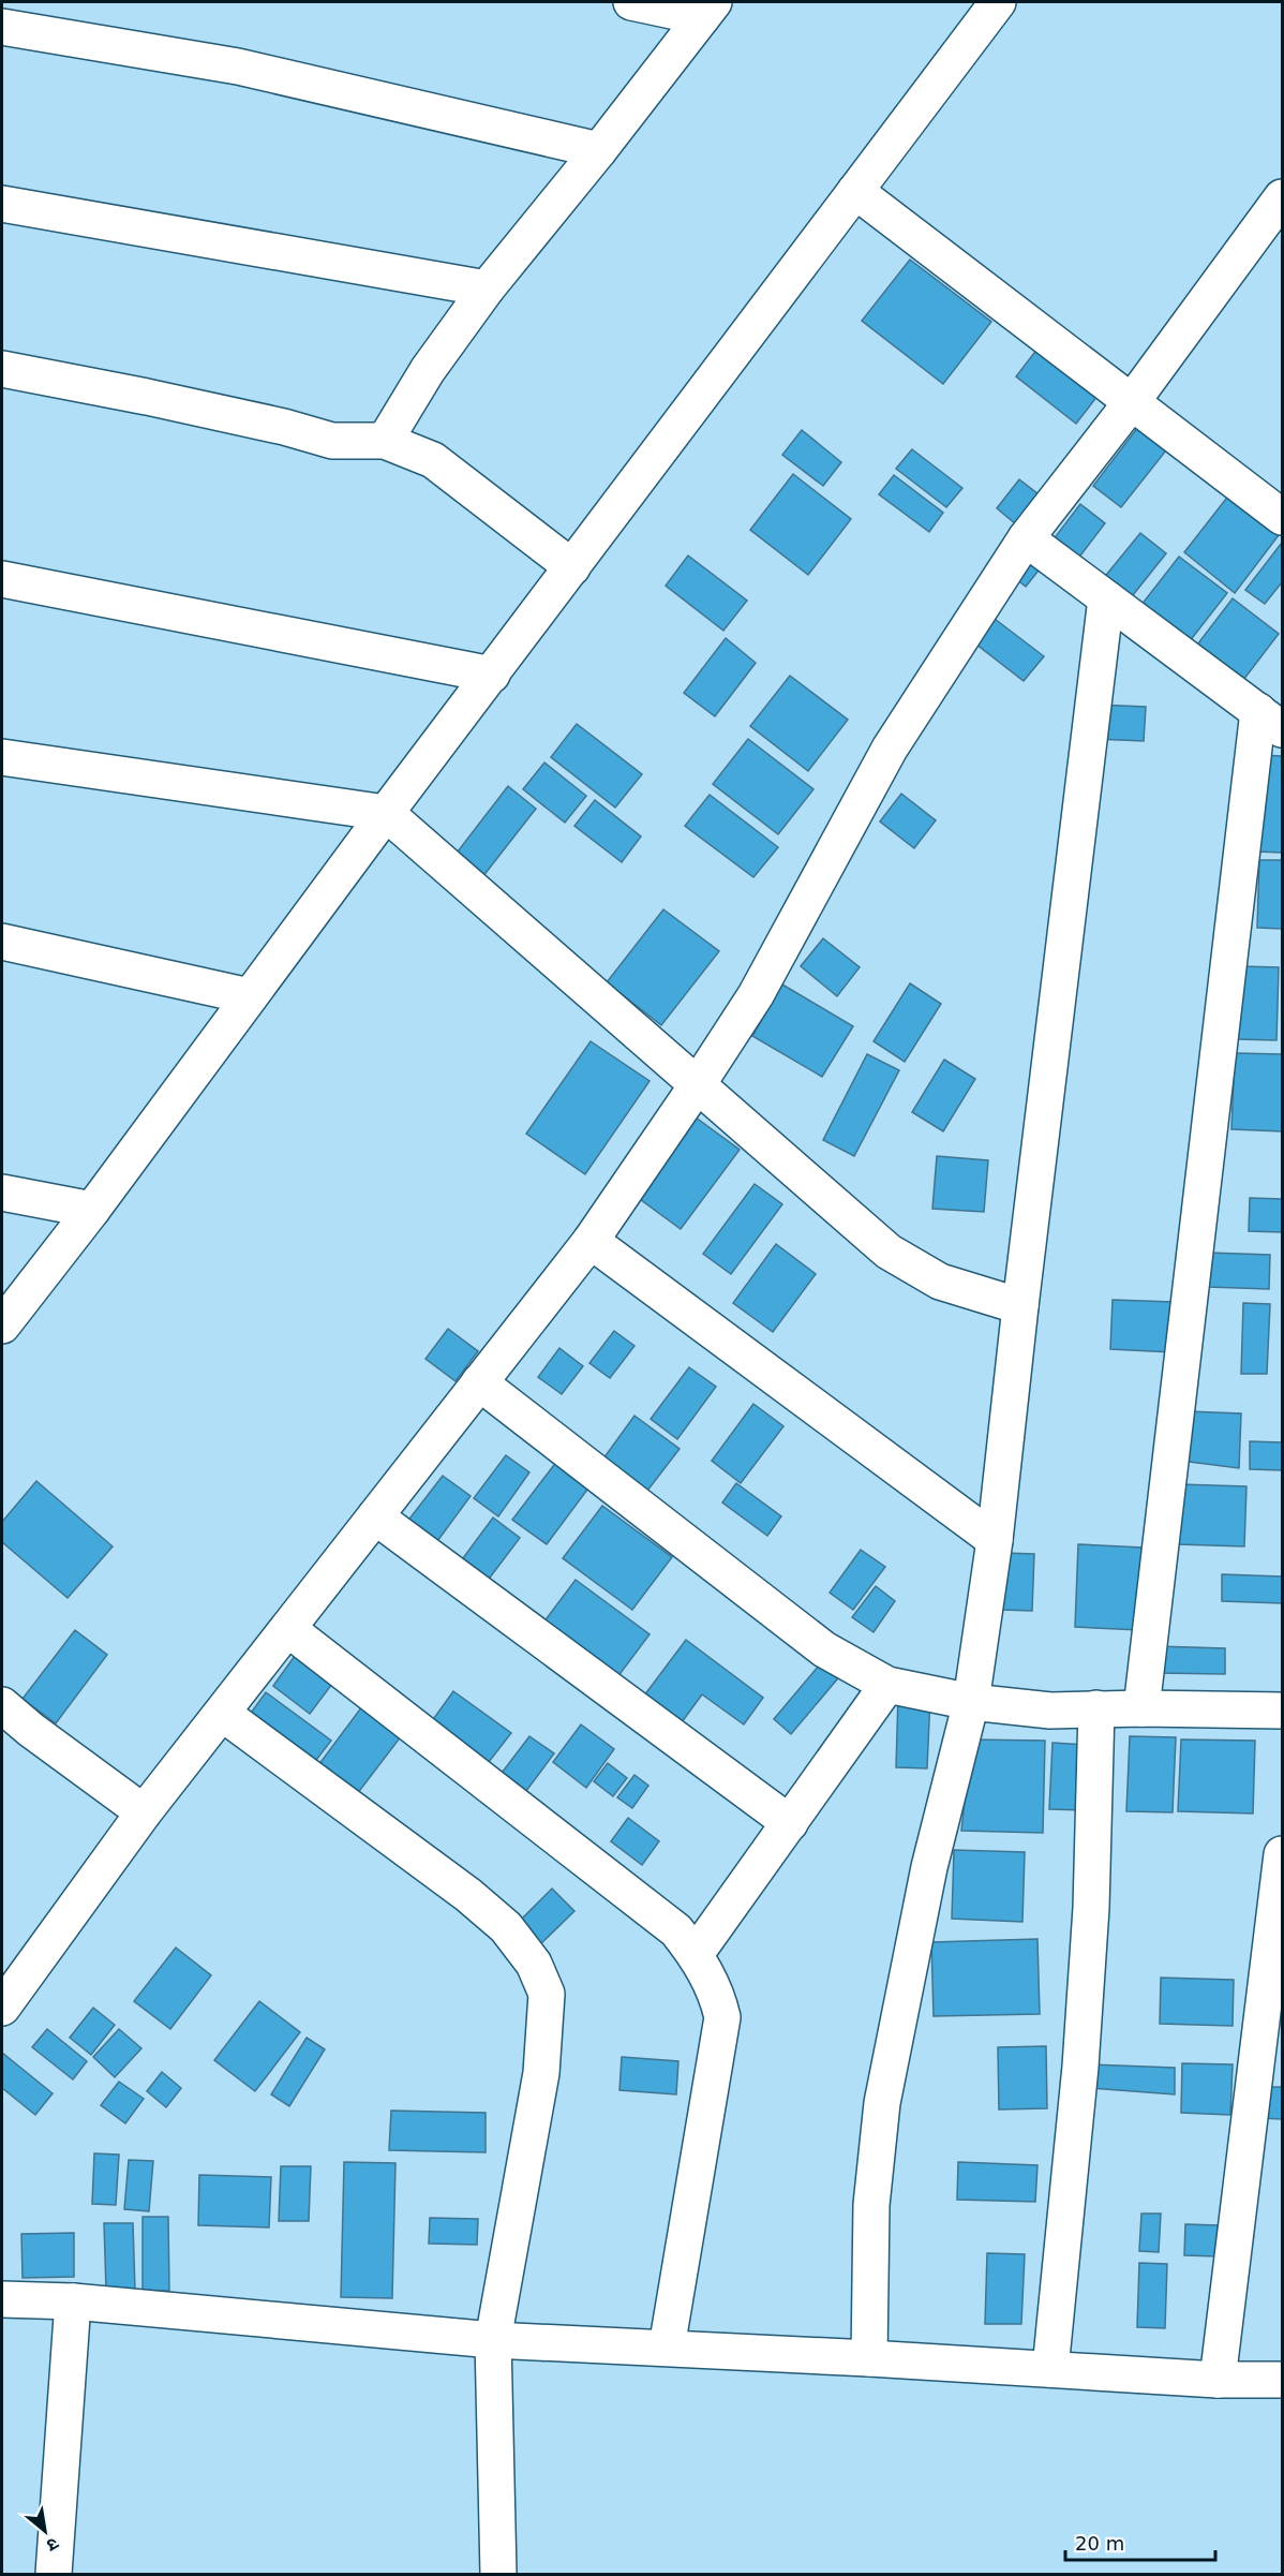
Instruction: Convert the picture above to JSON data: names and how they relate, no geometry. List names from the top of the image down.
{
  "scale_bar": "20 m",
  "north": "bottom right"
}
